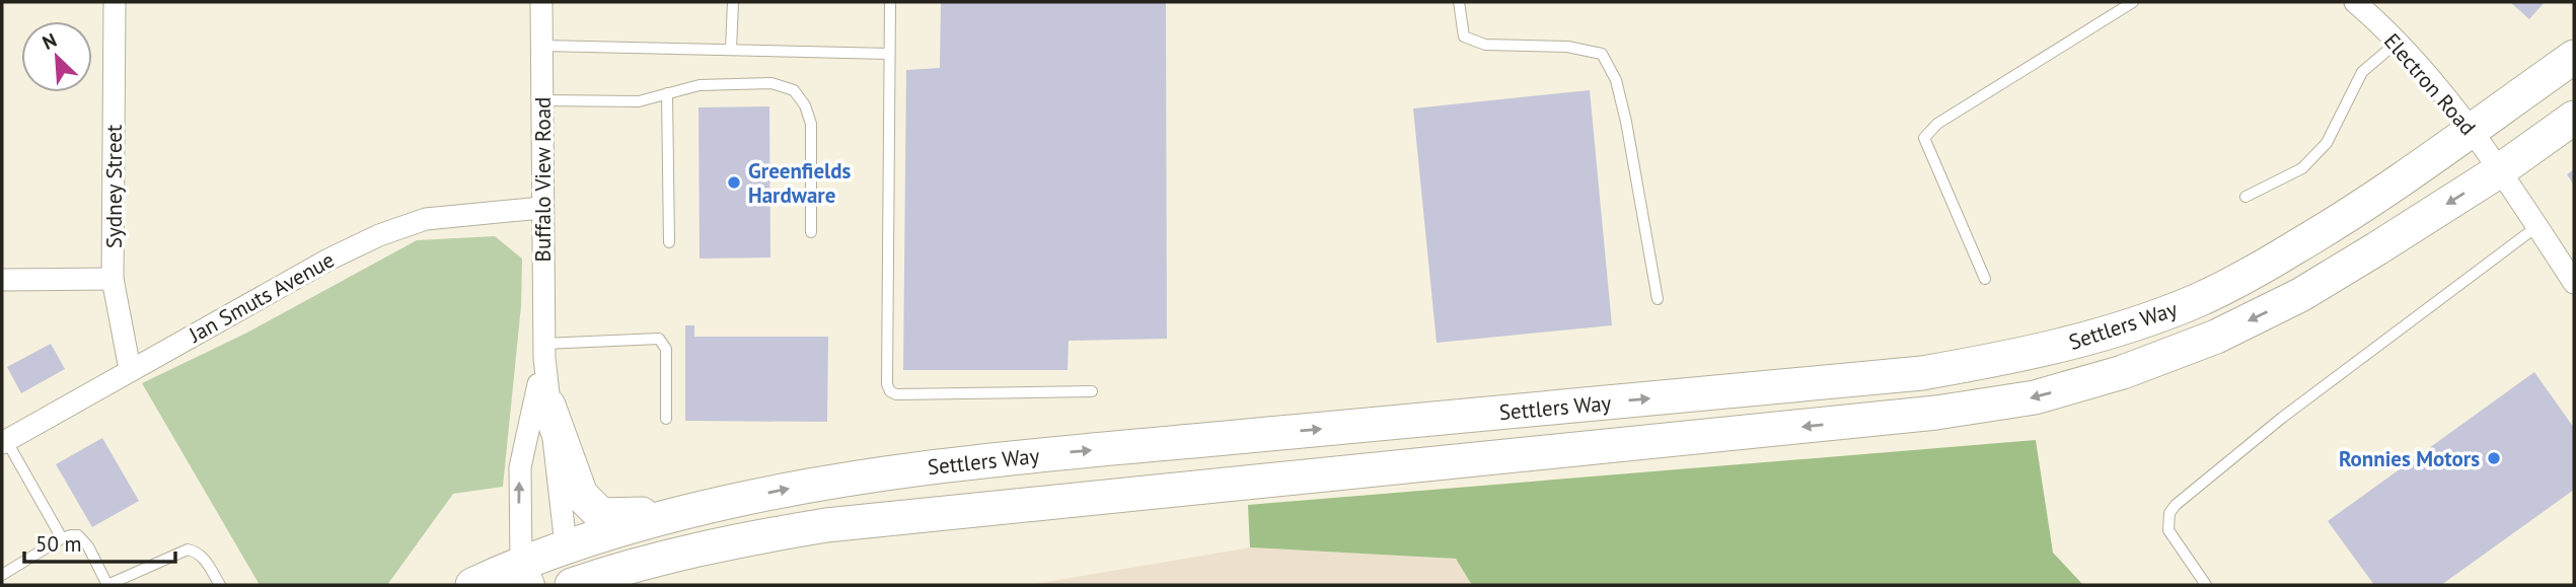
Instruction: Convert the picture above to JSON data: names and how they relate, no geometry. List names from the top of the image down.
{
  "streets": {
    "main road": ["Settlers Way"],
    "street": [
      "Electron Road",
      "Buffalo View Road",
      "Sydney Street",
      "Jan Smuts Avenue"
    ]
  },
  "crossings": [
    ["Electron Road", "Settlers Way"],
    ["Buffalo View Road", "Jan Smuts Avenue"],
    ["Buffalo View Road", "Settlers Way"],
    ["Sydney Street", "Jan Smuts Avenue"]
  ],
  "places": ["Greenfields Hardware", "Ronnies Motors"],
  "scale_bar": "50 m",
  "north": "top left"
}
